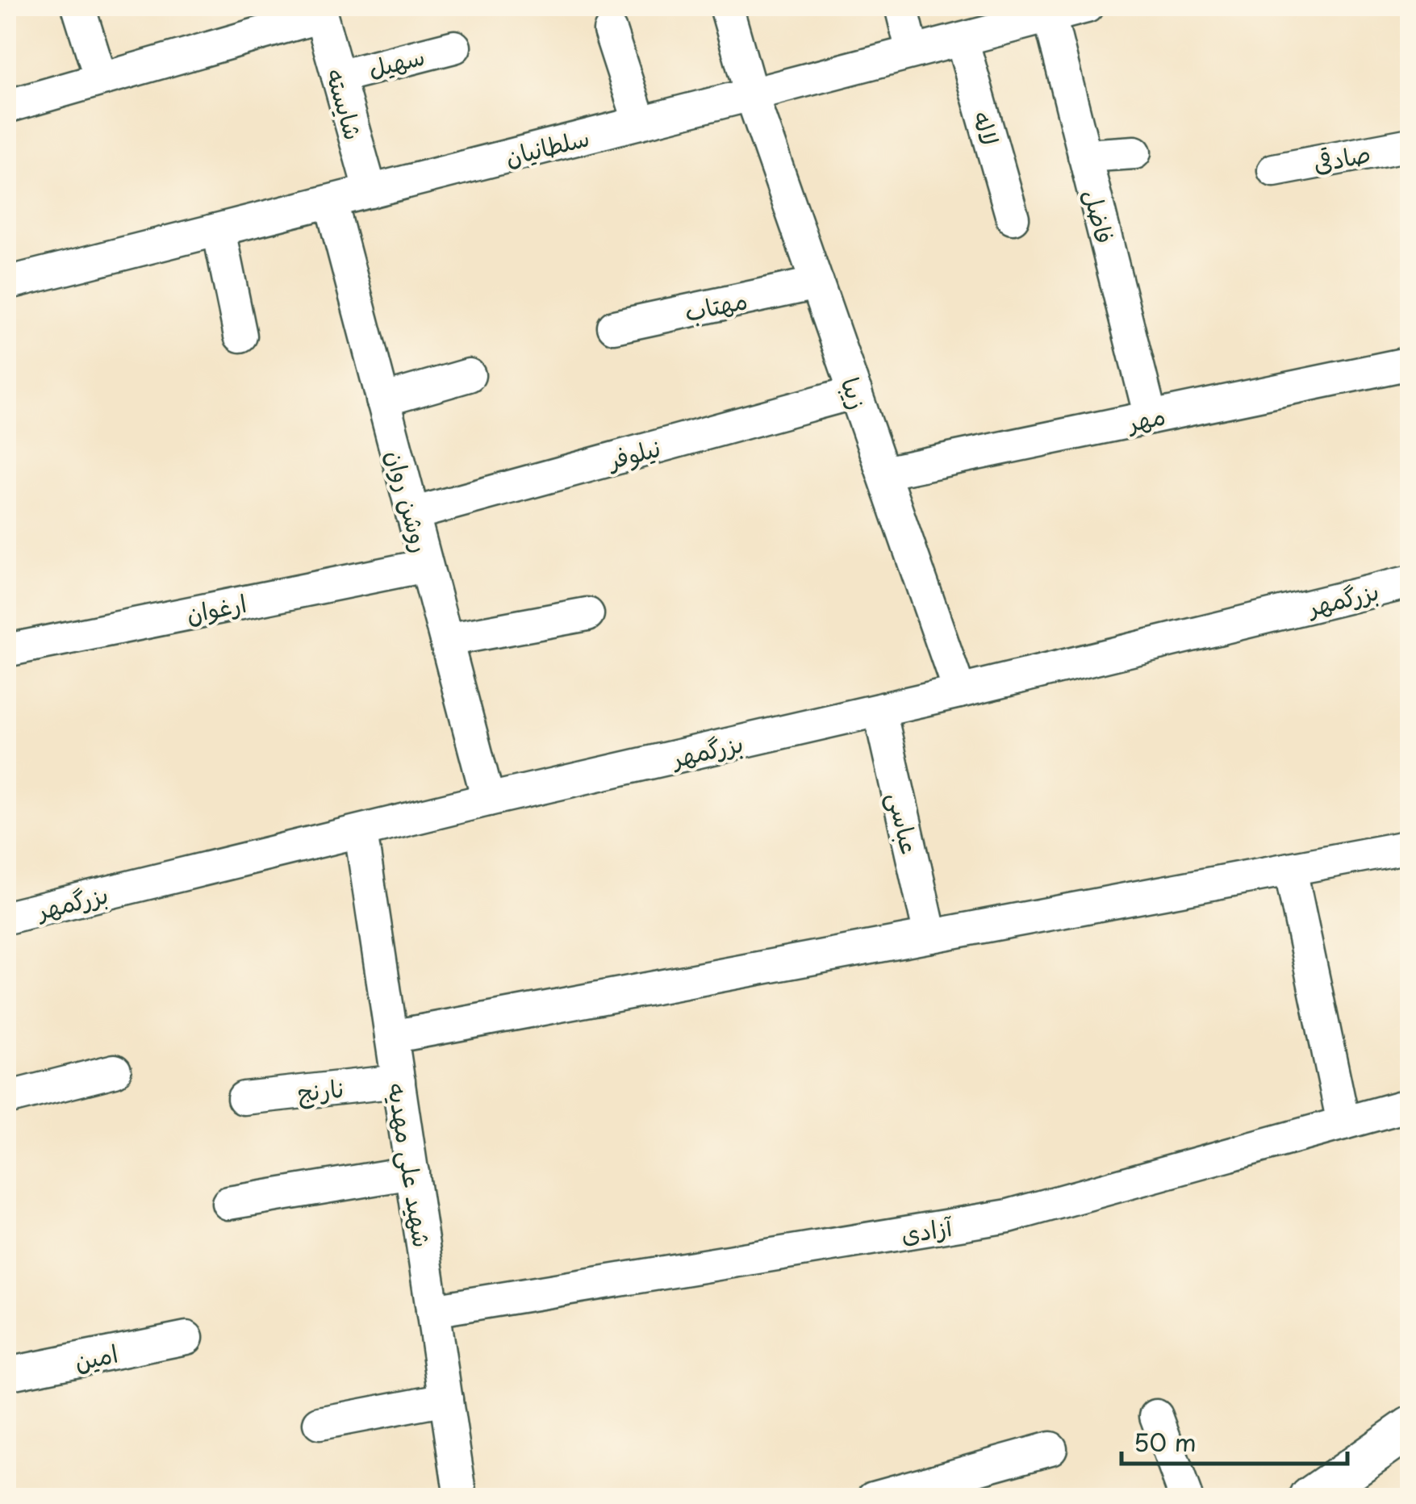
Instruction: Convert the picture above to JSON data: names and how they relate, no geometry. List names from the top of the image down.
{
  "streets": {
    "street": [
      "سهیل",
      "شایسته",
      "لاله",
      "سلطانیان",
      "صادقی",
      "فاضل",
      "مهتاب",
      "زیبا",
      "مهر",
      "نیلوفر",
      "روشن روان",
      "بزرگمهر",
      "ارغوان",
      "عباسی",
      "نارنج",
      "شهید علی مهدیه",
      "آزادی",
      "امین"
    ]
  },
  "crossings": [
    ["سهیل", "شایسته"],
    ["شایسته", "سلطانیان"],
    ["لاله", "سلطانیان"],
    ["سلطانیان", "فاضل"],
    ["سلطانیان", "زیبا"],
    ["سلطانیان", "روشن روان"],
    ["فاضل", "مهر"],
    ["مهتاب", "زیبا"],
    ["زیبا", "مهر"],
    ["زیبا", "نیلوفر"],
    ["زیبا", "بزرگمهر"],
    ["نیلوفر", "روشن روان"],
    ["روشن روان", "بزرگمهر"],
    ["روشن روان", "ارغوان"],
    ["بزرگمهر", "عباسی"],
    ["بزرگمهر", "شهید علی مهدیه"],
    ["نارنج", "شهید علی مهدیه"],
    ["شهید علی مهدیه", "آزادی"]
  ],
  "scale_bar": "50 m"
}
